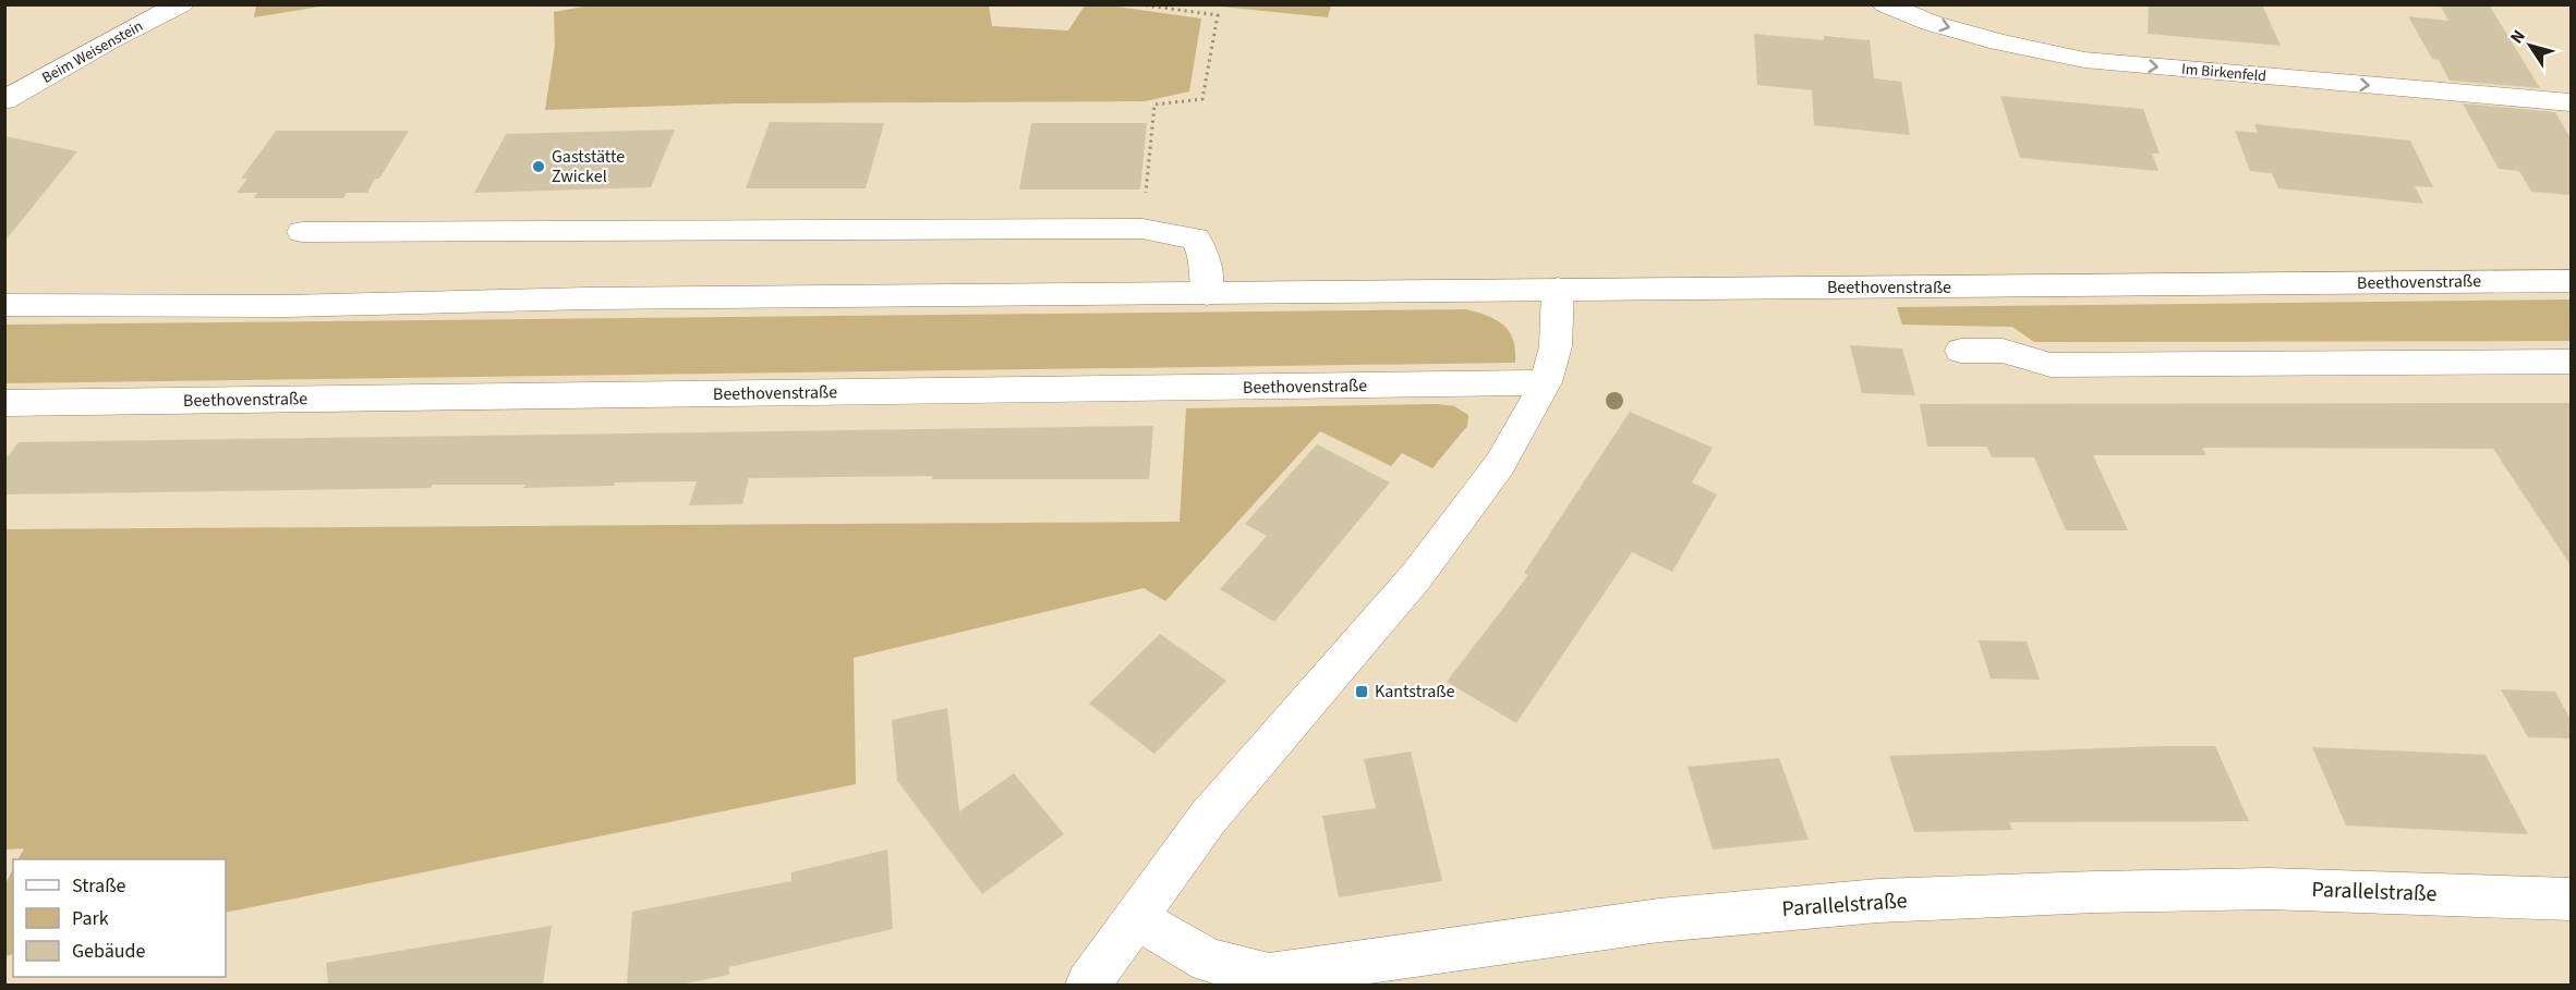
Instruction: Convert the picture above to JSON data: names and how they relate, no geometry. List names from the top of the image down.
{
  "streets": {
    "street": [
      "Beim Weisenstein",
      "Im Birkenfeld",
      "Beethovenstraße",
      "Parallelstraße"
    ]
  },
  "places": {
    "other": ["Gaststätte Zwickel"],
    "transit": ["Kantstraße"]
  },
  "legend": ["Straße", "Park", "Gebäude"],
  "north": "top left"
}
